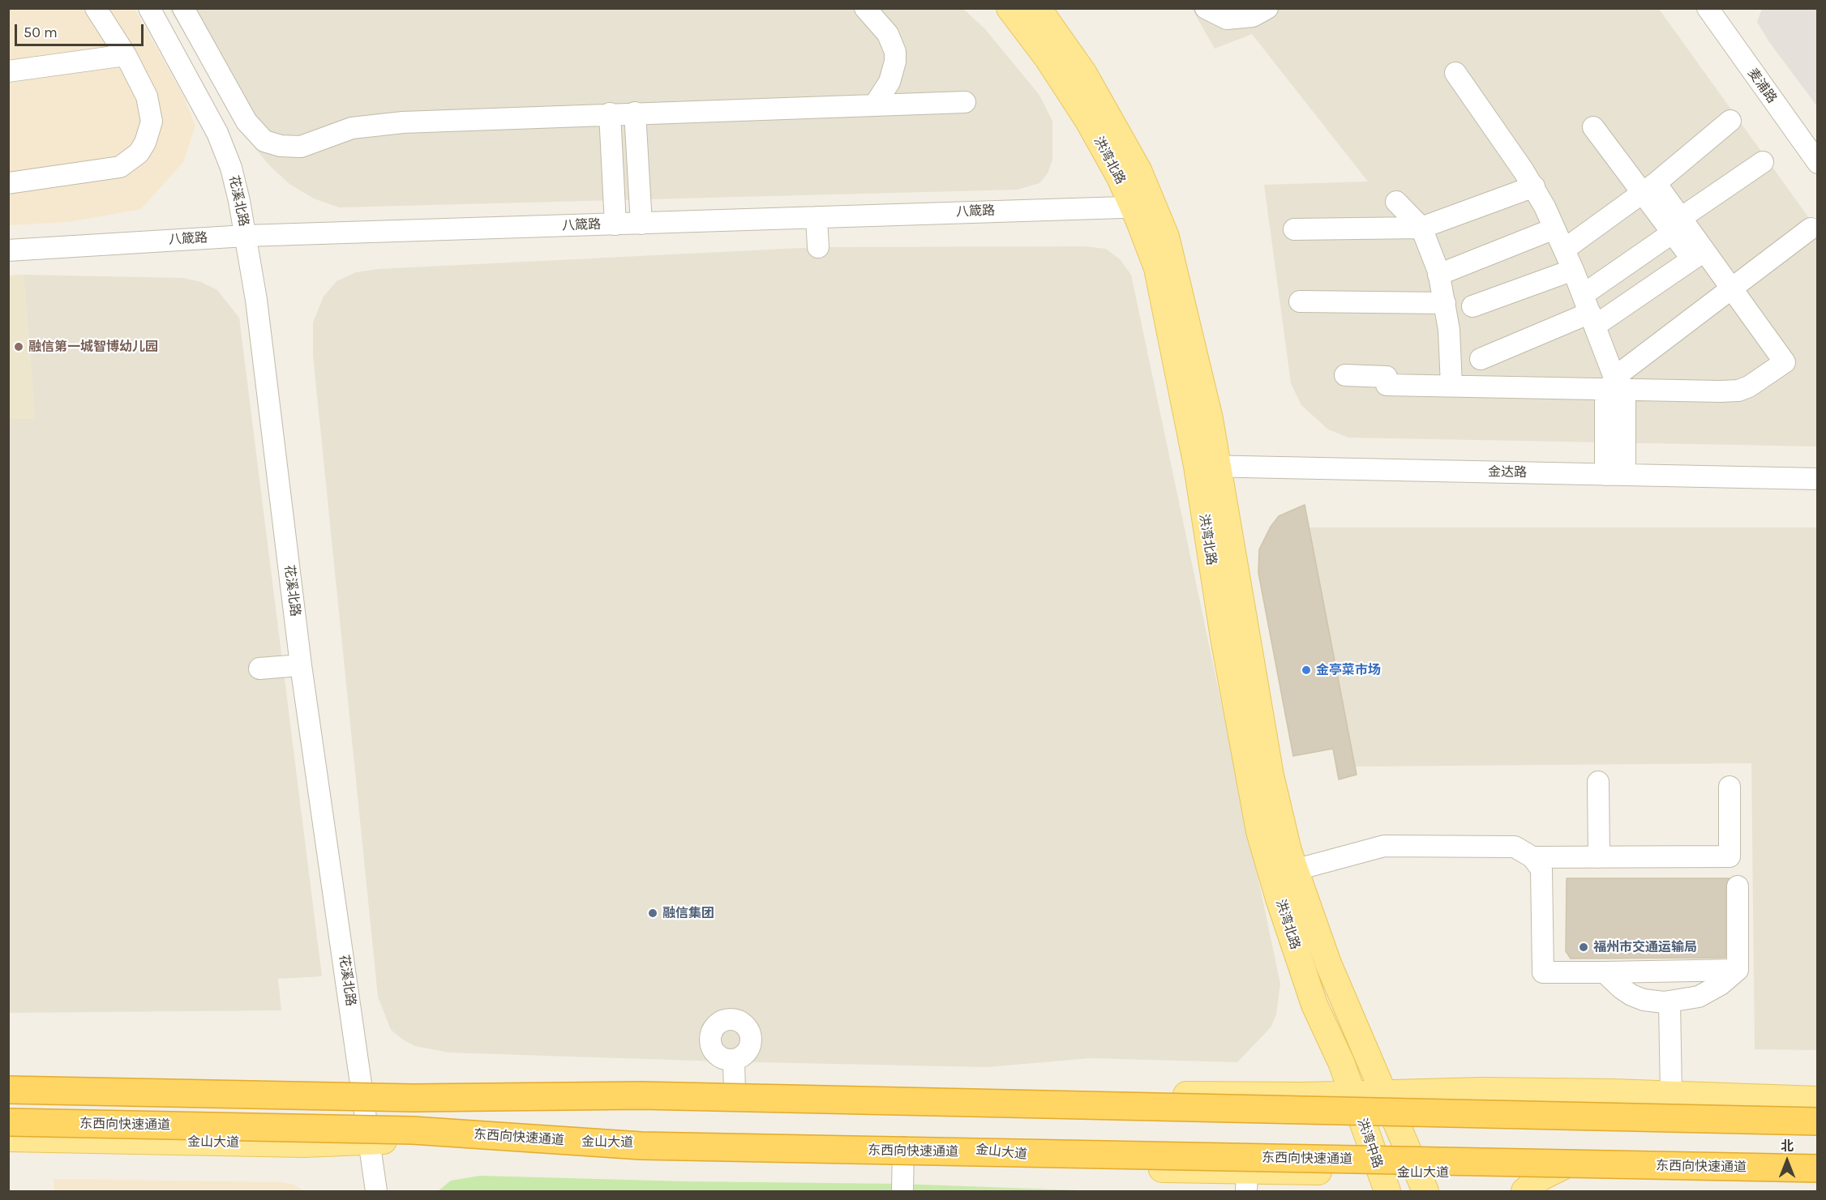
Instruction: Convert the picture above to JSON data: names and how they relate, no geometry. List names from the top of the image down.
{
  "streets": {
    "highway": ["东西向快速通道"],
    "main road": ["洪湾北路", "金山大道", "洪湾中路"],
    "street": [
      "麦浦路",
      "花溪北路",
      "八箴路",
      "金达路"
    ]
  },
  "crossings": [
    ["洪湾北路", "八箴路"],
    ["洪湾北路", "金达路"],
    ["洪湾北路", "金山大道"],
    ["洪湾北路", "洪湾中路"],
    ["花溪北路", "八箴路"],
    ["花溪北路", "金山大道"],
    ["东西向快速通道", "金山大道"],
    ["金山大道", "洪湾中路"]
  ],
  "places": [
    "融信第一城智博幼儿园",
    "金亭菜市场",
    "融信集团",
    "福州市交通运输局"
  ],
  "scale_bar": "50 m",
  "north": "top"
}
